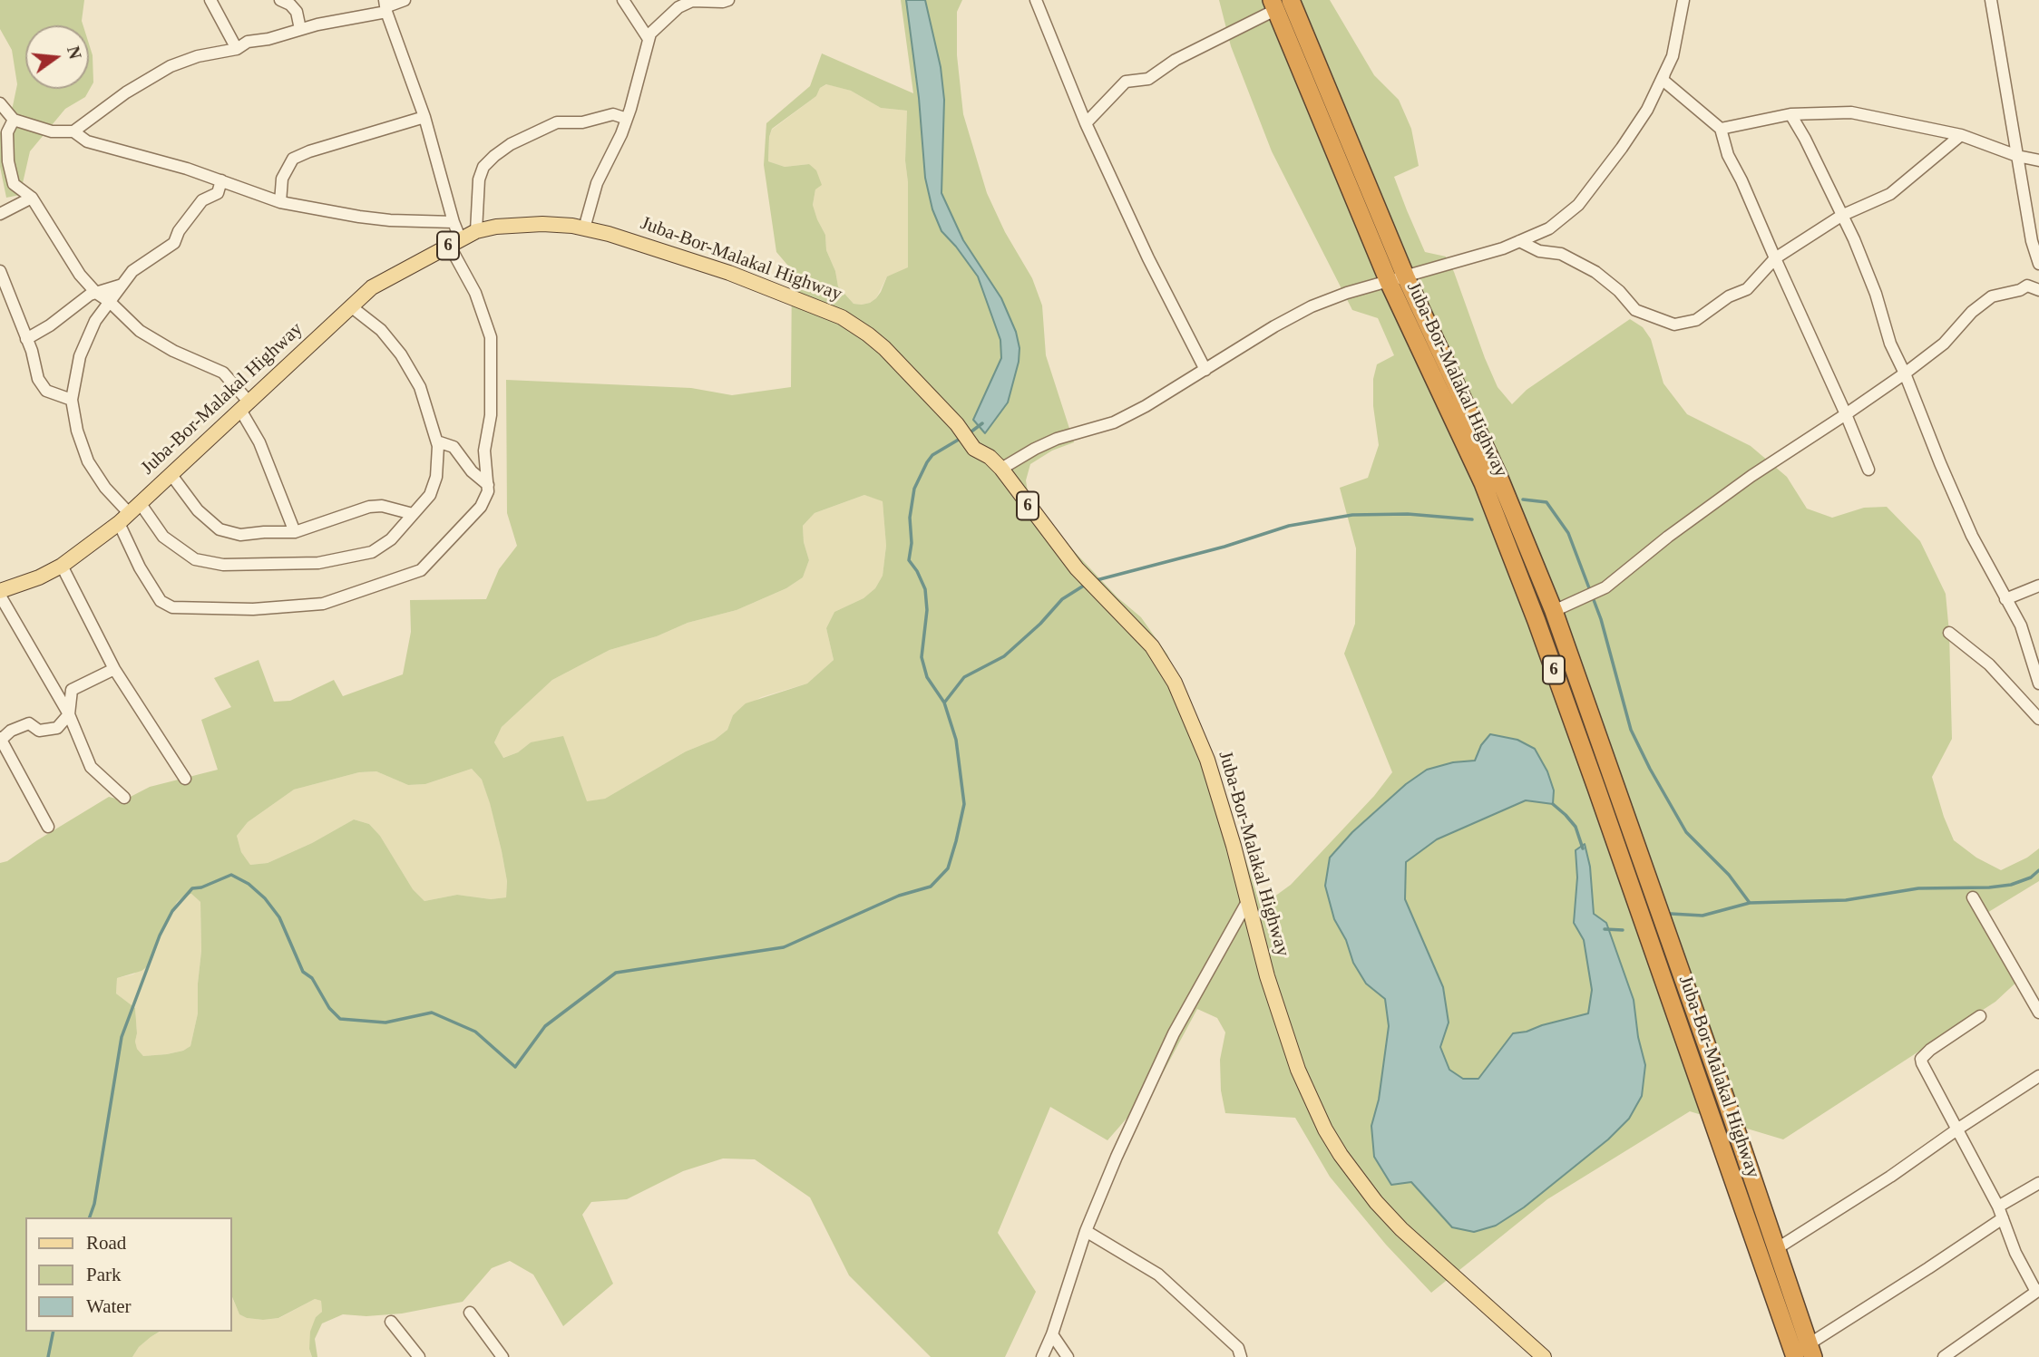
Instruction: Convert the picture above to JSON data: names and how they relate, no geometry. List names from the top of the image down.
{
  "streets": {
    "highway": ["6", "Juba-Bor-Malakal Highway"]
  },
  "legend": ["Road", "Park", "Water"],
  "north": "right"
}
